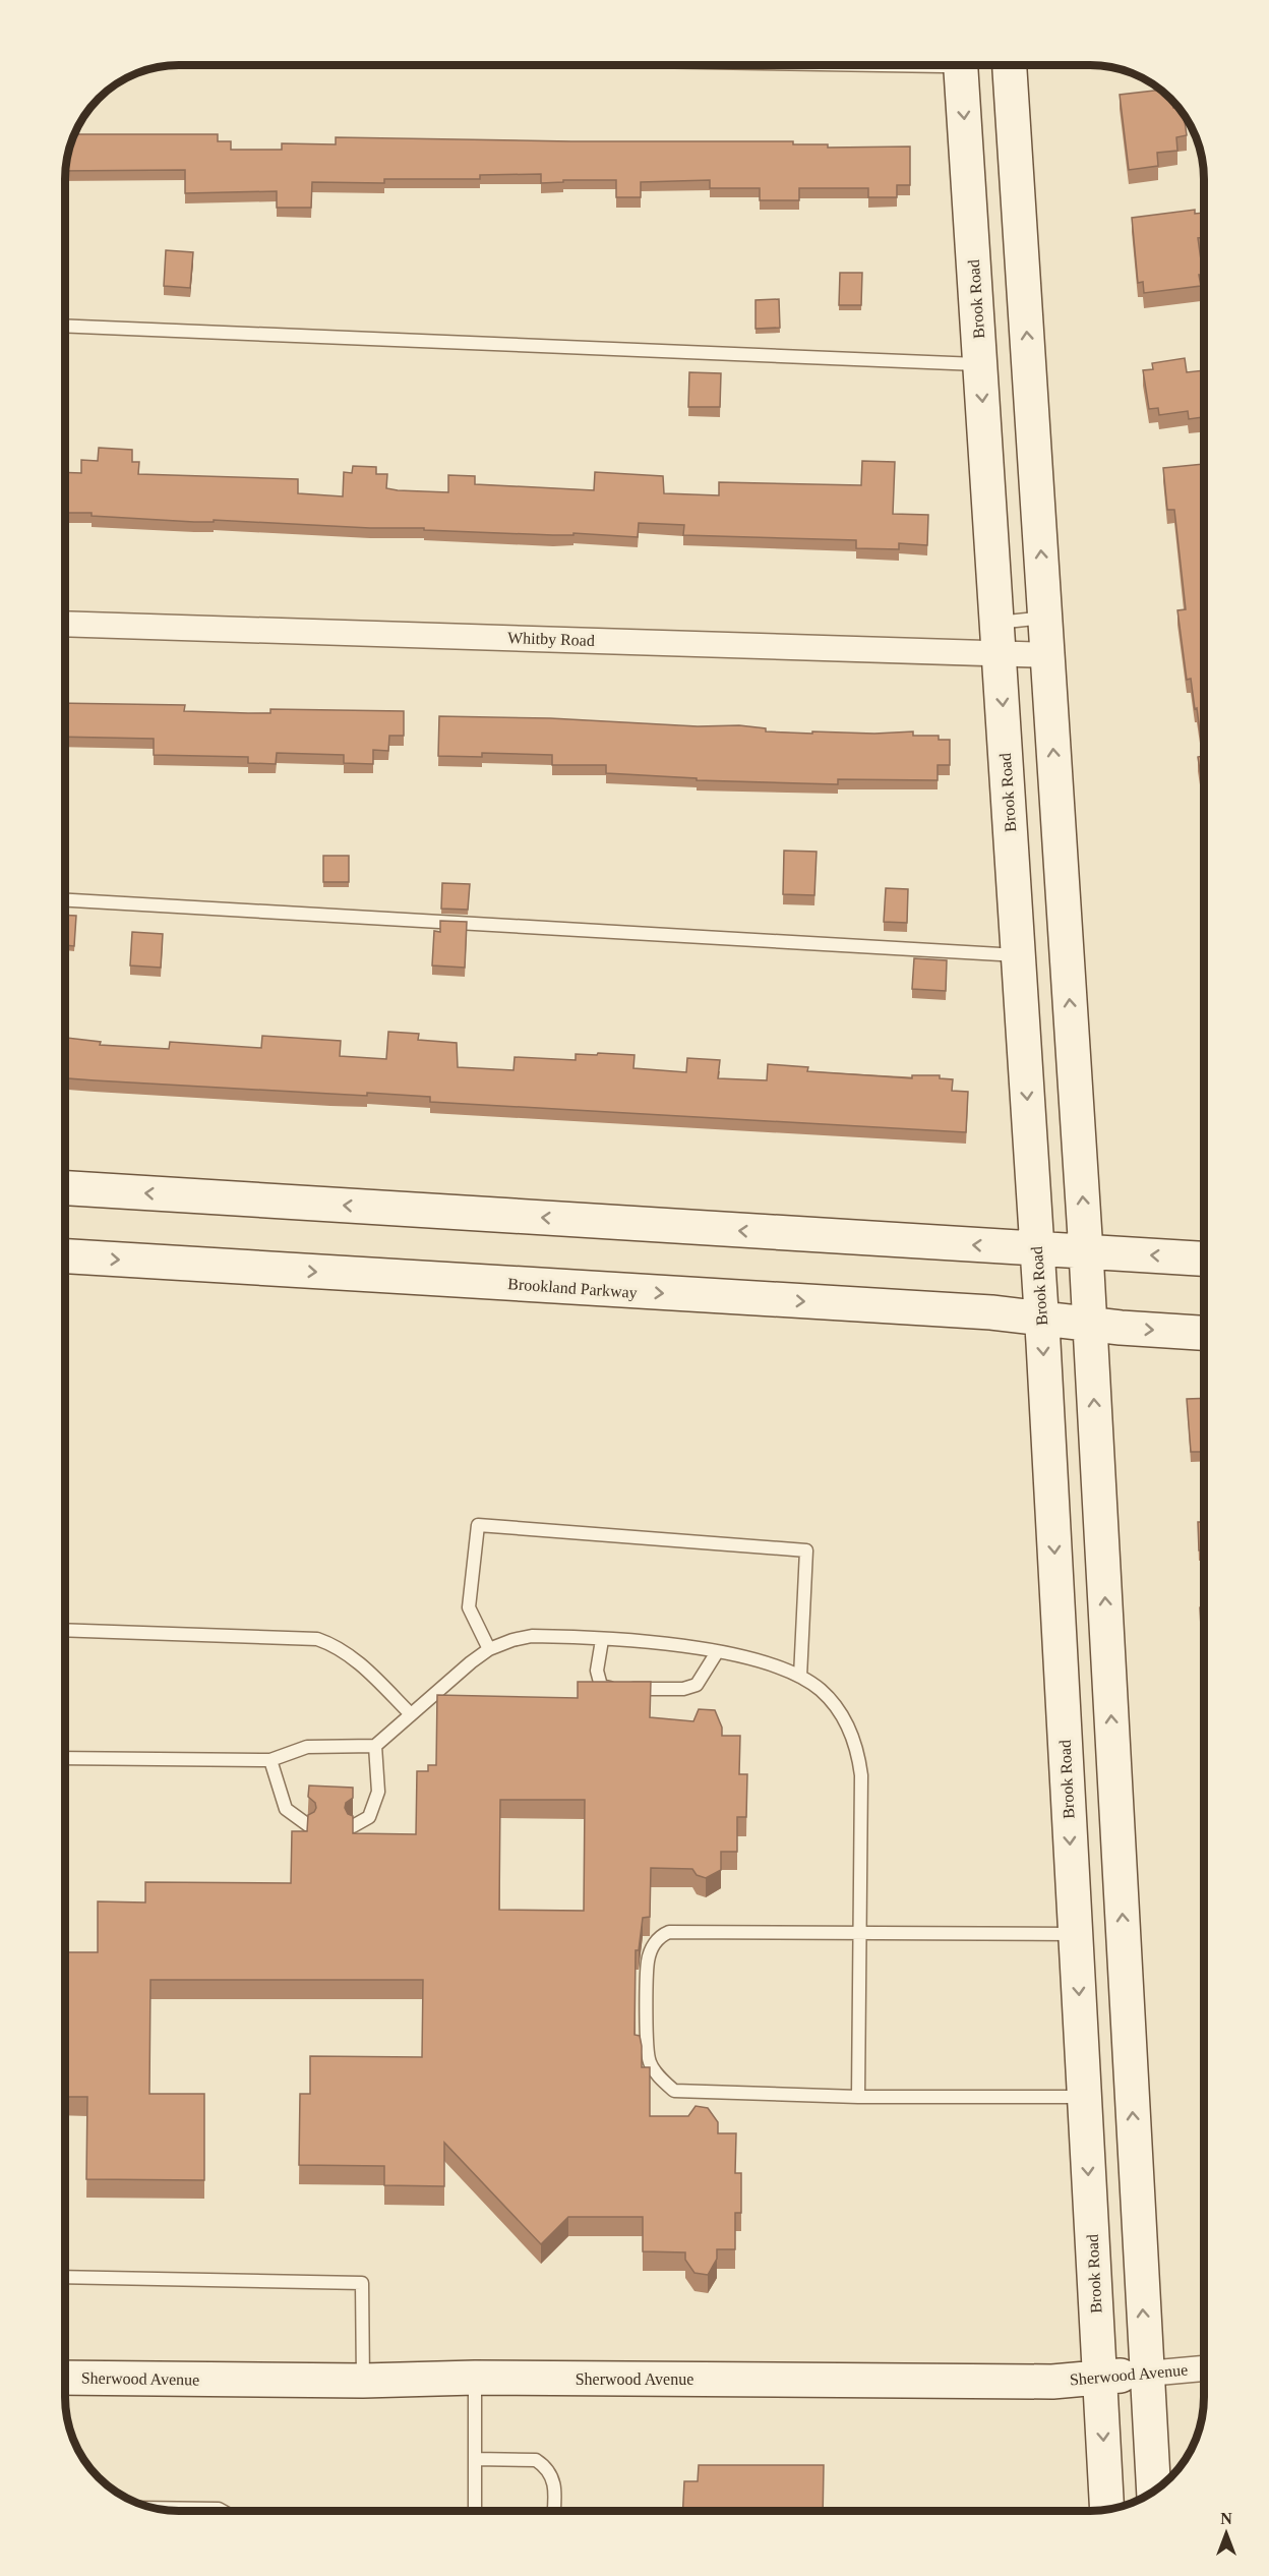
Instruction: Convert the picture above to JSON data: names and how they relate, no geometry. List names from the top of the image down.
{
  "streets": {
    "main road": ["Brook Road", "Brookland Parkway", "Sherwood Avenue"],
    "street": ["Whitby Road"]
  },
  "crossings": [
    ["Brook Road", "Whitby Road"],
    ["Brook Road", "Brookland Parkway"],
    ["Brook Road", "Sherwood Avenue"]
  ],
  "north": "top"
}
